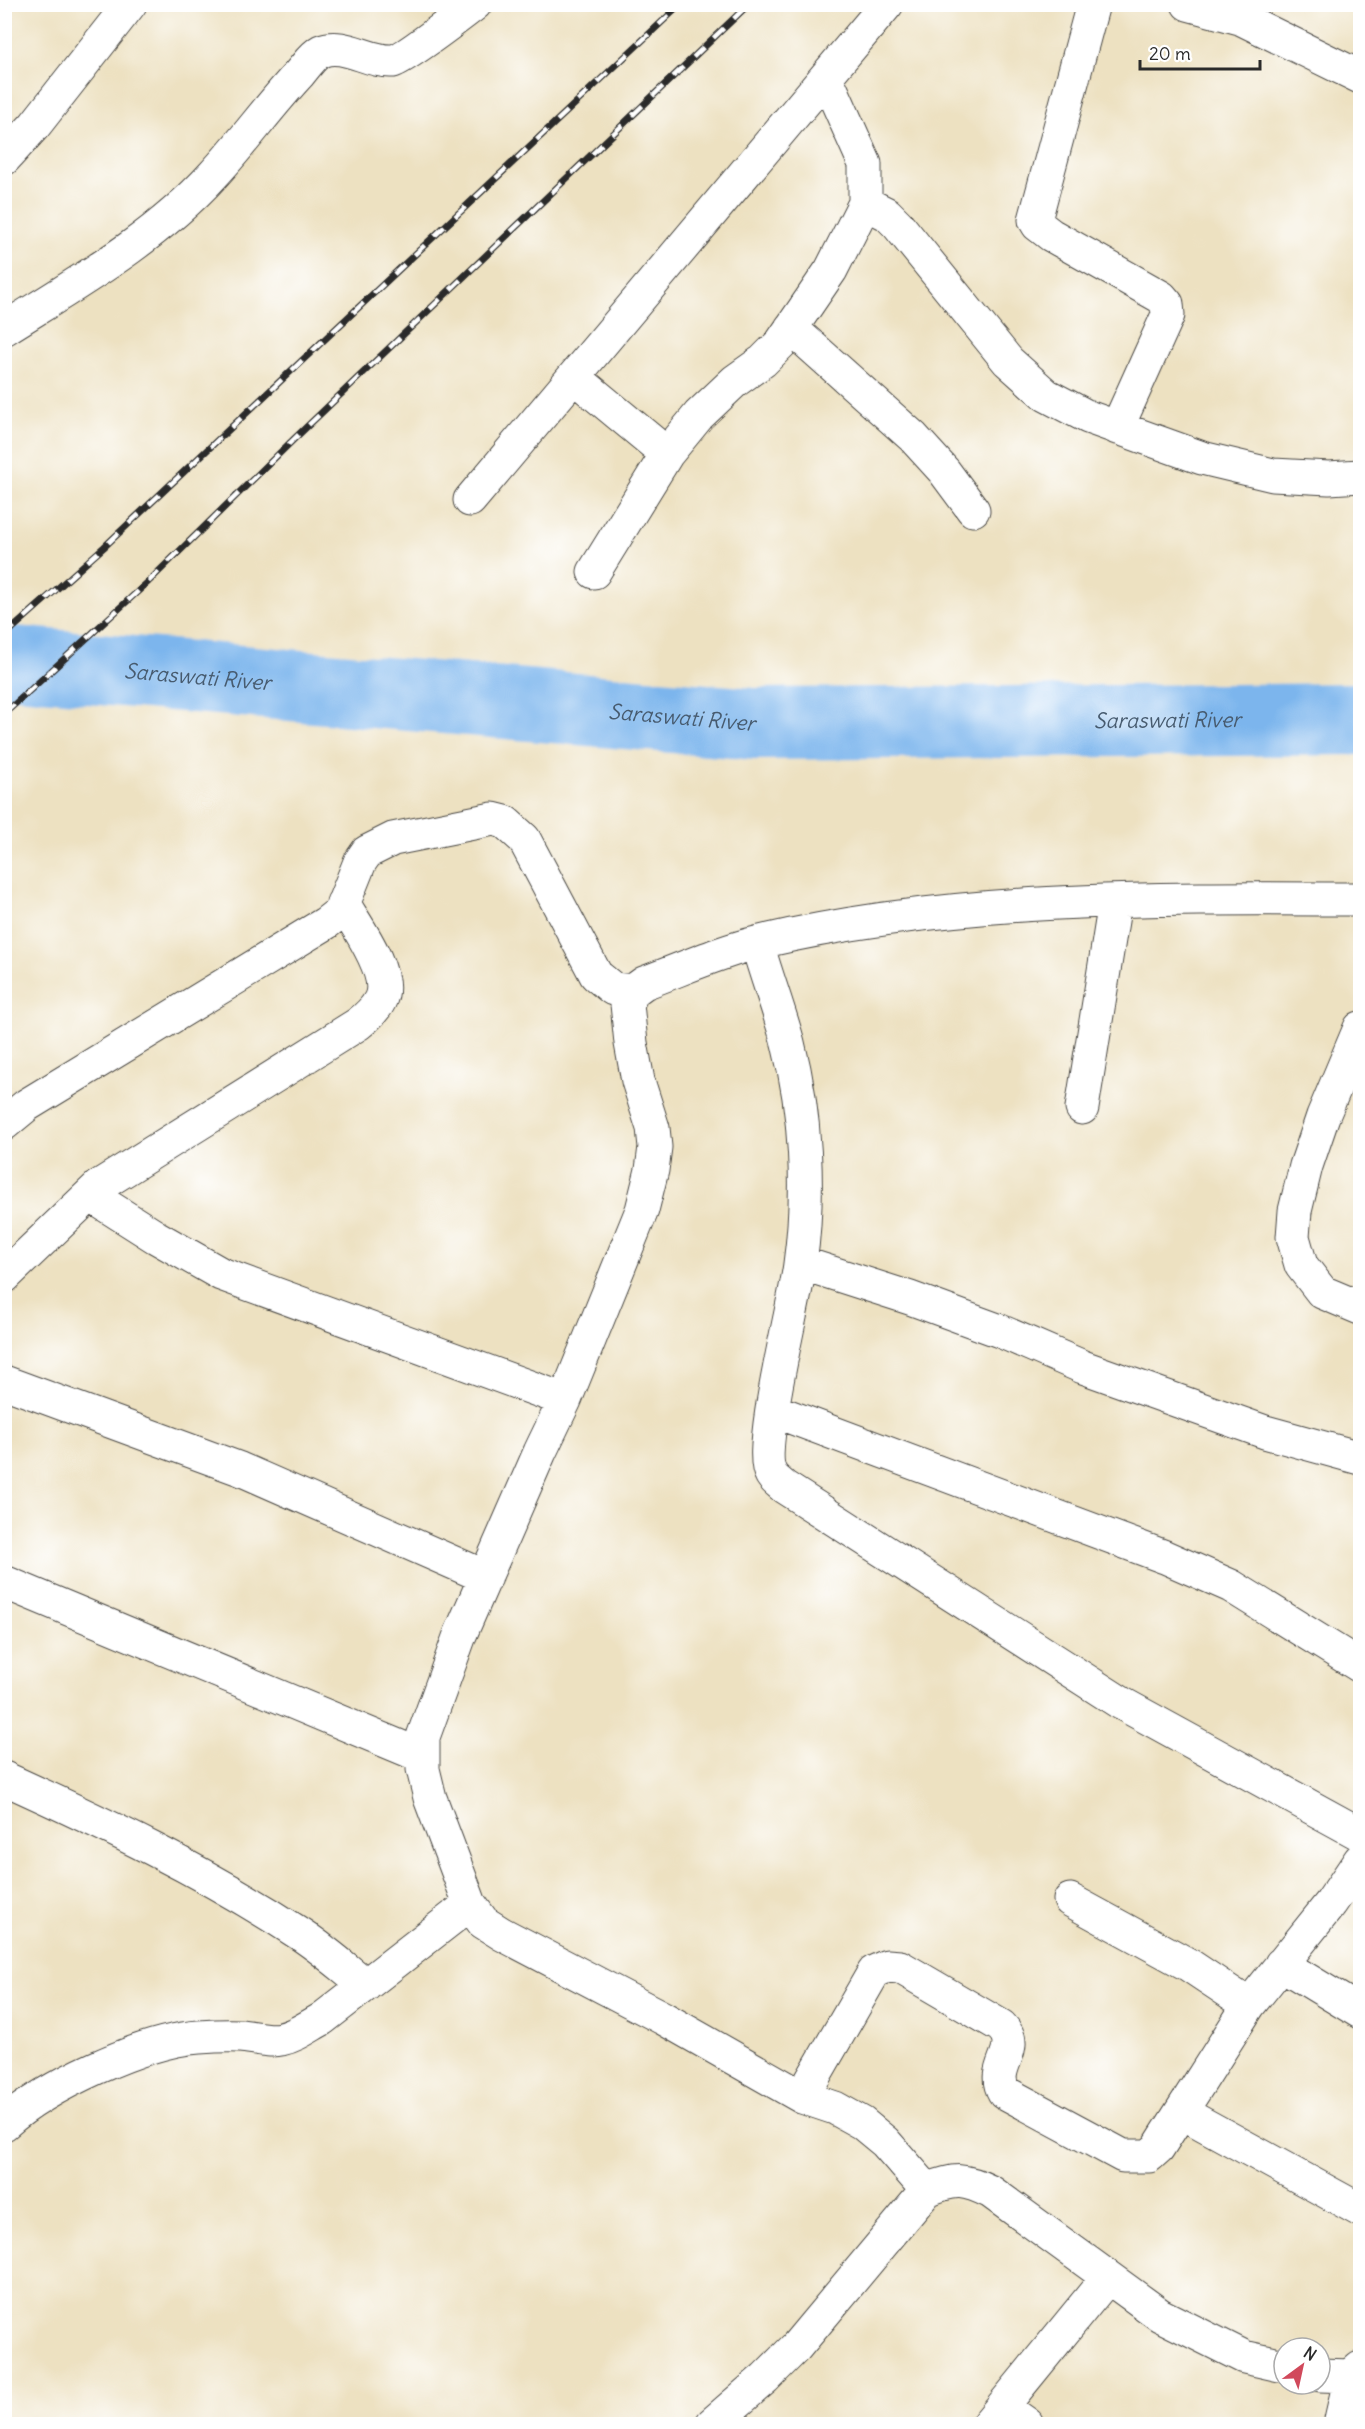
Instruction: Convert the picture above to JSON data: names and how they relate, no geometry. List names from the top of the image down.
{
  "water": ["Saraswati River"],
  "scale_bar": "20 m",
  "north": "top right"
}
